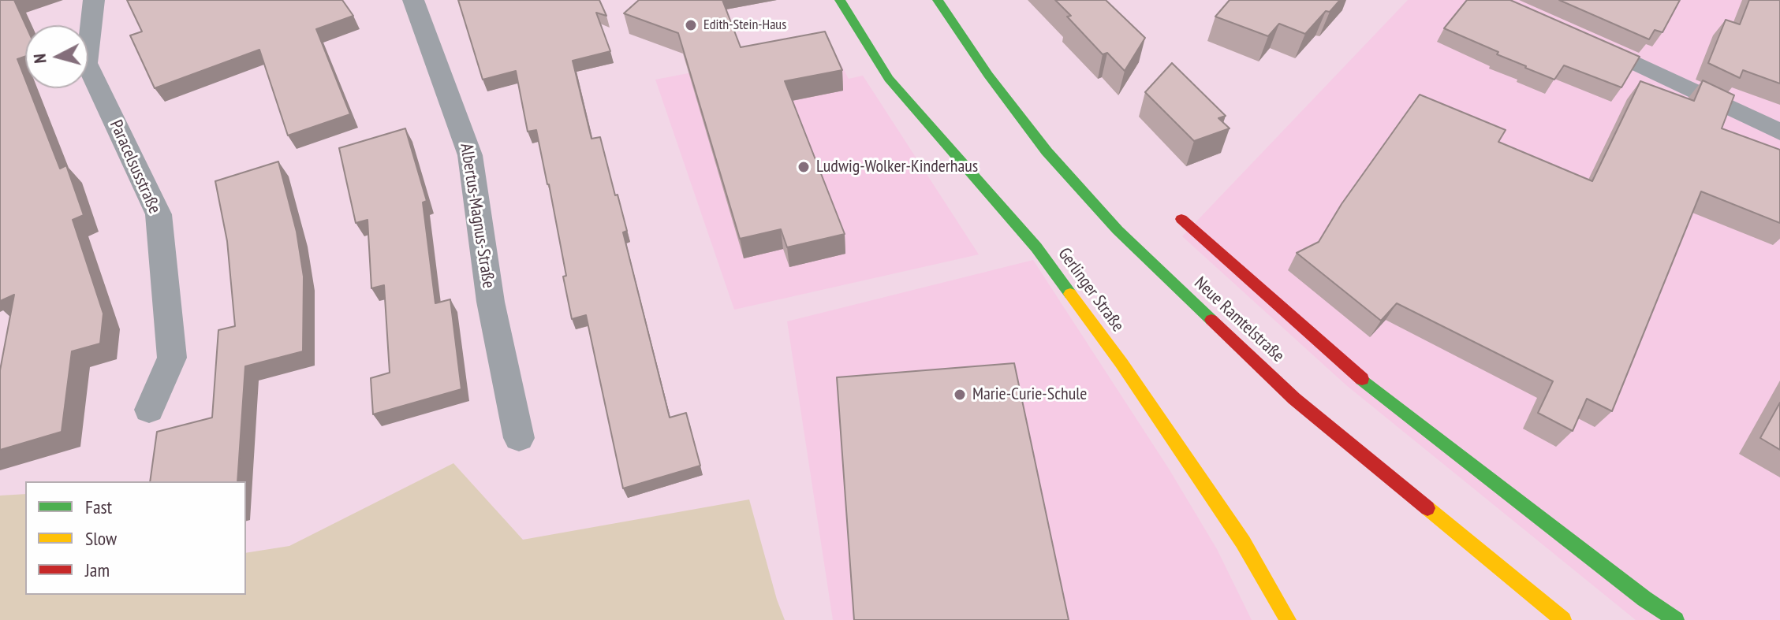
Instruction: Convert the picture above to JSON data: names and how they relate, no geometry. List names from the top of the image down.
{
  "streets": {
    "street": [
      "Paracelsusstraße",
      "Albertus-Magnus-Straße",
      "Gerlinger Straße",
      "Neue Ramtelstraße"
    ]
  },
  "places": ["Edith-Stein-Haus", "Ludwig-Wolker-Kinderhaus", "Marie-Curie-Schule"],
  "legend": ["Fast", "Slow", "Jam"],
  "north": "left"
}
